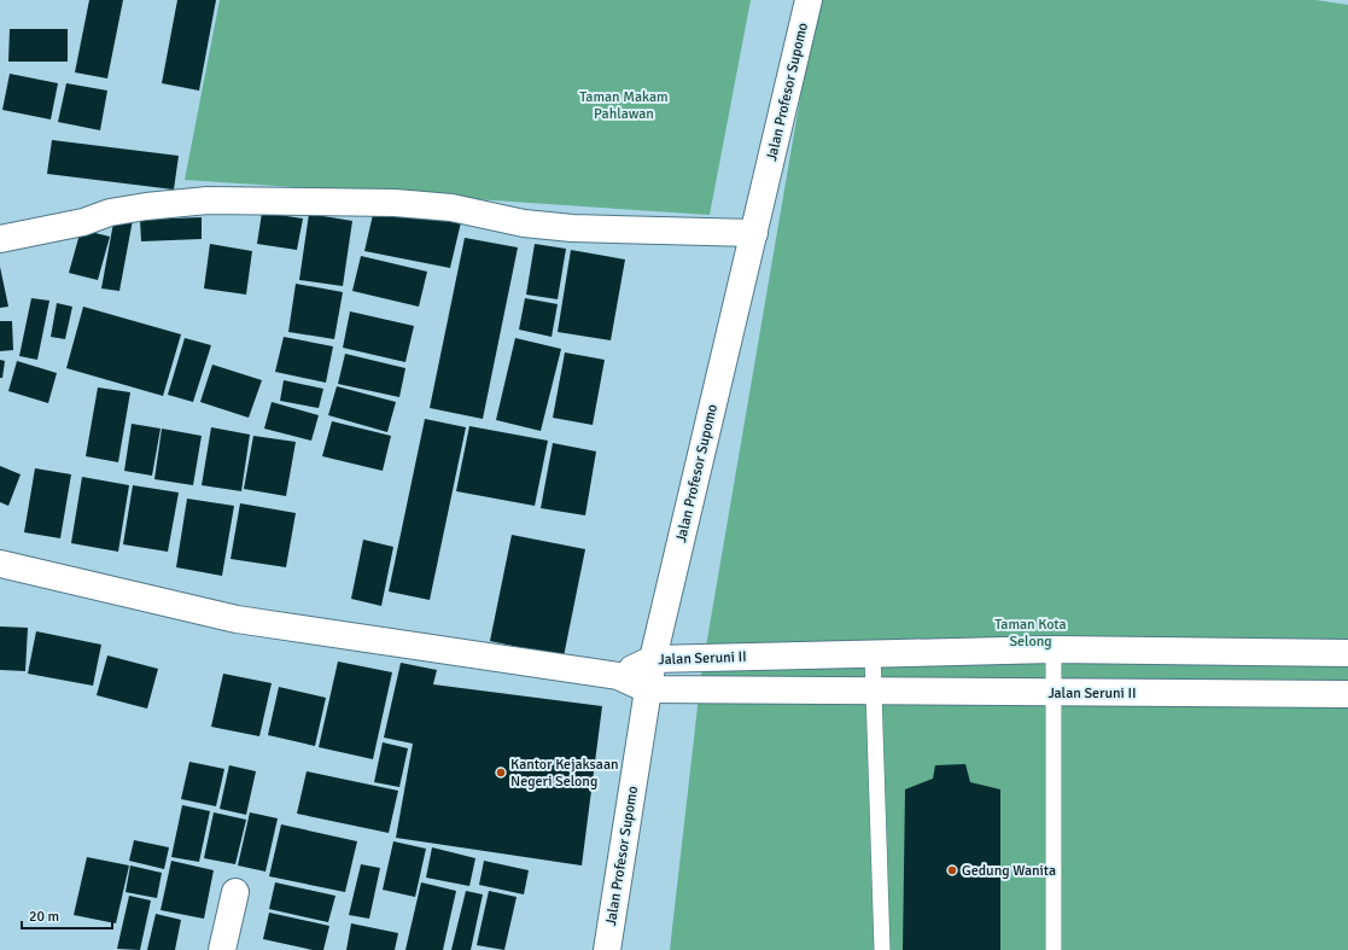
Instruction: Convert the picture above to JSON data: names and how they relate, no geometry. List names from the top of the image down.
{
  "streets": {
    "street": ["Jalan Profesor Supomo", "Jalan Seruni II"]
  },
  "crossings": [
    ["Jalan Profesor Supomo", "Jalan Seruni II"]
  ],
  "parks": ["Taman Makam Pahlawan", "Taman Kota Selong"],
  "places": ["Kantor Kejaksaan Negeri Selong", "Gedung Wanita"],
  "scale_bar": "20 m"
}
